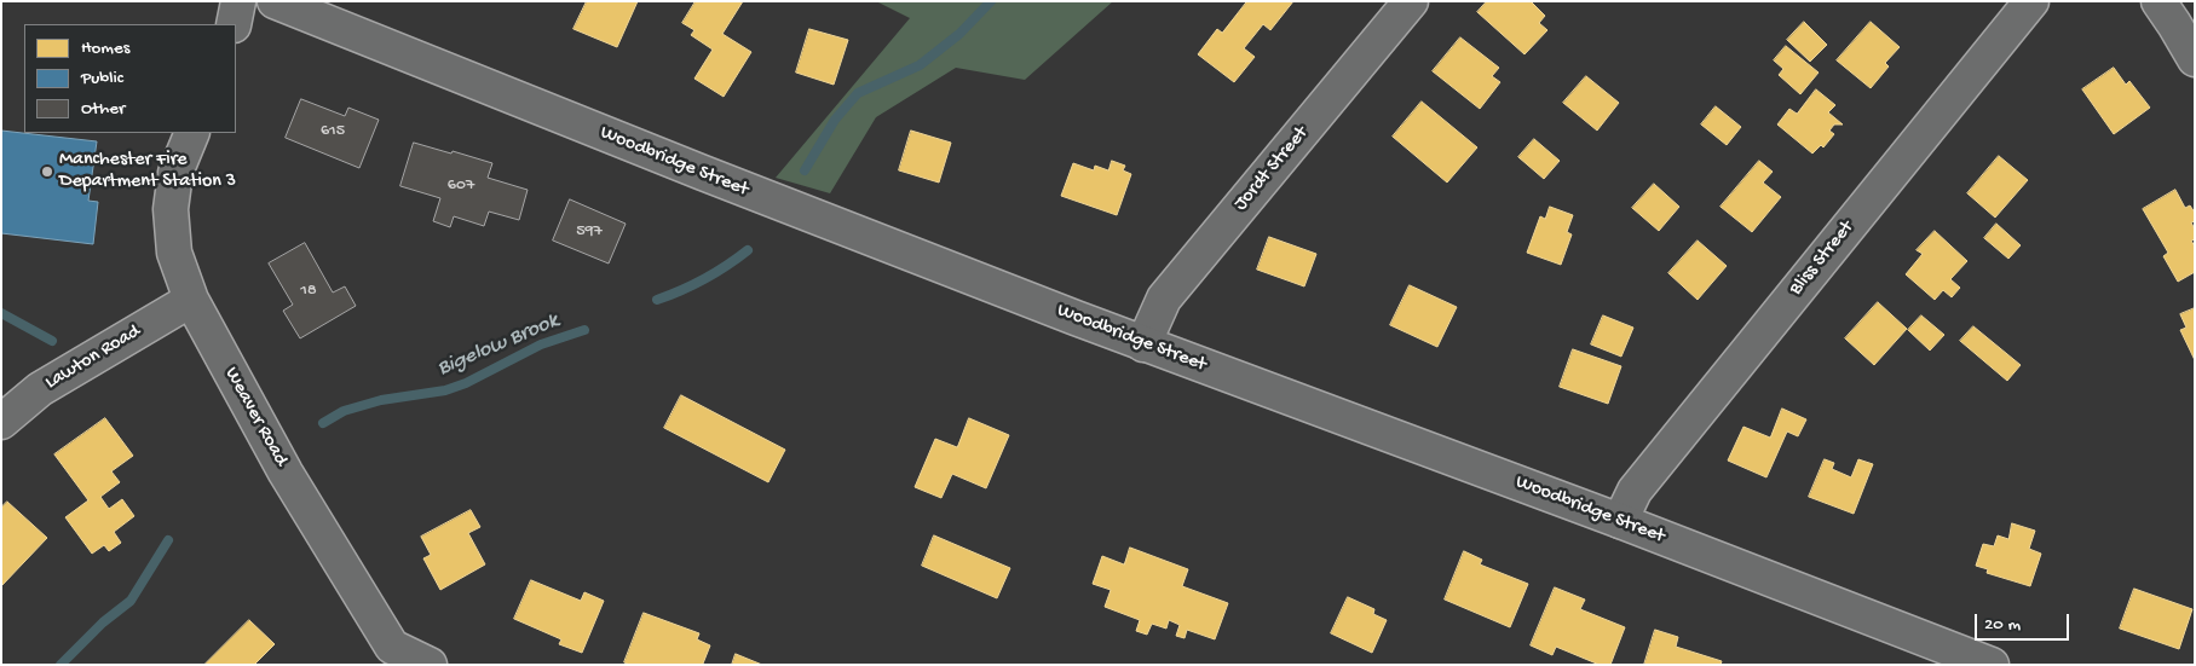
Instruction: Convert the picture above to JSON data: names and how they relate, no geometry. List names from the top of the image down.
{
  "streets": {
    "street": [
      "Woodbridge Street",
      "Jordt Street",
      "Bliss Street",
      "Lawton Road",
      "Weaver Road"
    ]
  },
  "crossings": [
    ["Woodbridge Street", "Jordt Street"],
    ["Woodbridge Street", "Bliss Street"],
    ["Lawton Road", "Weaver Road"]
  ],
  "water": ["Bigelow Brook"],
  "places": ["Manchester Fire Department Station 3"],
  "house_numbers": [
    "615",
    "607",
    "597",
    "18"
  ],
  "legend": ["Homes", "Public", "Other"],
  "scale_bar": "20 m"
}
